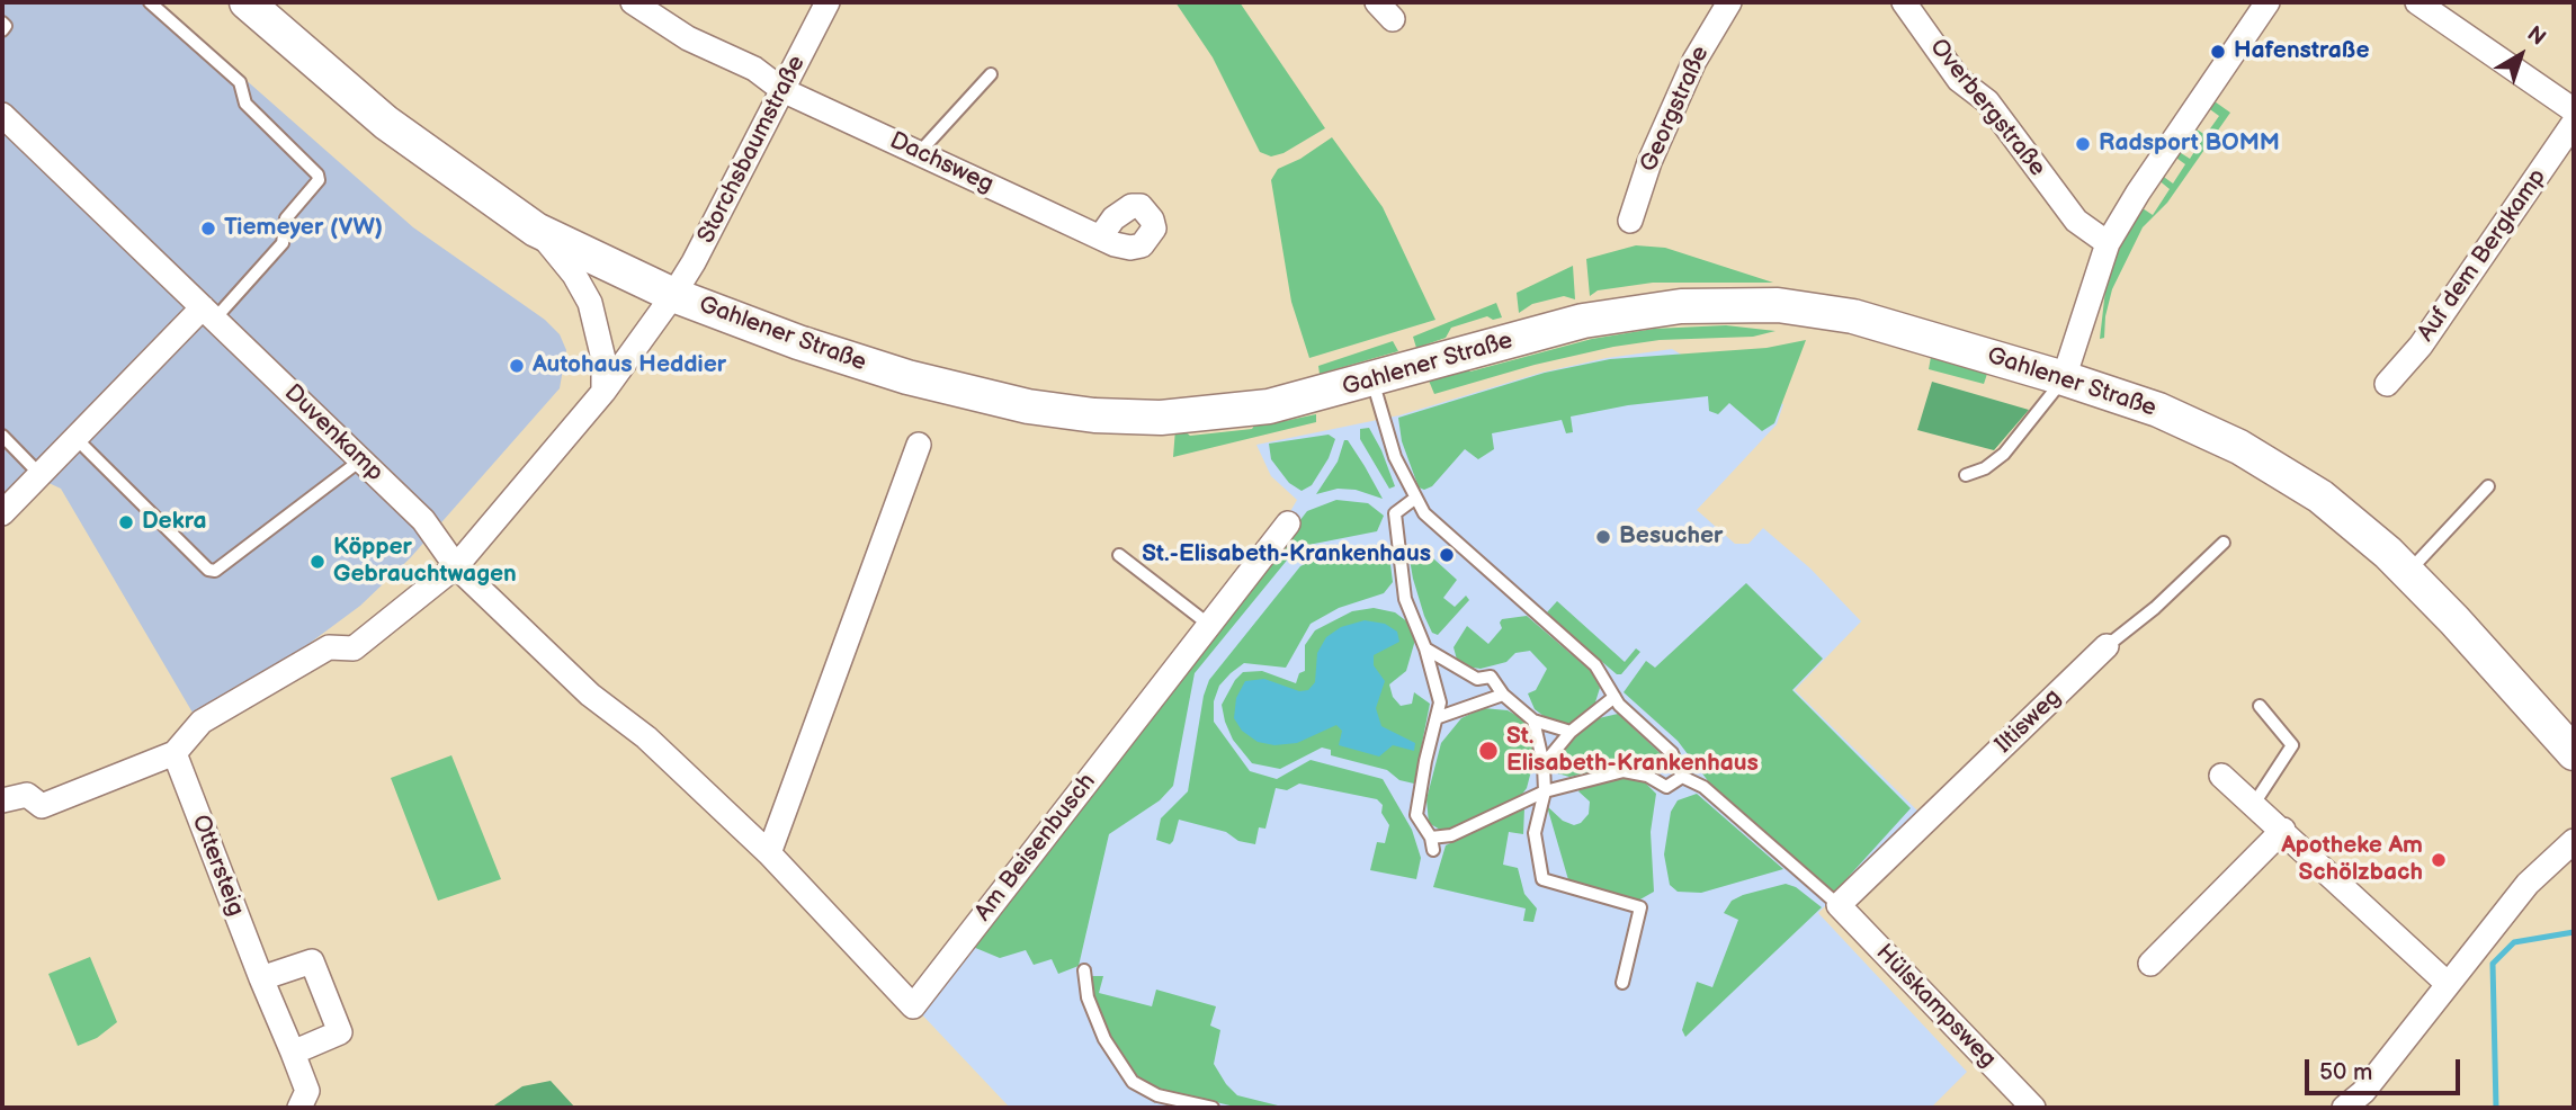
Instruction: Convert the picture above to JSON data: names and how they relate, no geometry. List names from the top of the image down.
{
  "streets": {
    "main road": ["Gahlener Straße"],
    "street": [
      "Overbergstraße",
      "Georgstraße",
      "Storchsbaumstraße",
      "Dachsweg",
      "Auf dem Bergkamp",
      "Duvenkamp",
      "Iltisweg",
      "Am Beisenbusch",
      "Ottersteig",
      "Hülskampsweg"
    ]
  },
  "crossings": [
    ["Storchsbaumstraße", "Dachsweg"],
    ["Storchsbaumstraße", "Gahlener Straße"],
    ["Storchsbaumstraße", "Duvenkamp"],
    ["Storchsbaumstraße", "Am Beisenbusch"],
    ["Storchsbaumstraße", "Ottersteig"],
    ["Duvenkamp", "Am Beisenbusch"],
    ["Iltisweg", "Hülskampsweg"]
  ],
  "places": [
    "Hafenstraße",
    "Radsport BOMM",
    "Tiemeyer (VW)",
    "Autohaus Heddier",
    "Dekra",
    "Besucher",
    "St.-Elisabeth-Krankenhaus",
    "Köpper Gebrauchtwagen",
    "St. Elisabeth-Krankenhaus",
    "Apotheke Am Schölzbach"
  ],
  "scale_bar": "50 m",
  "north": "top right"
}
